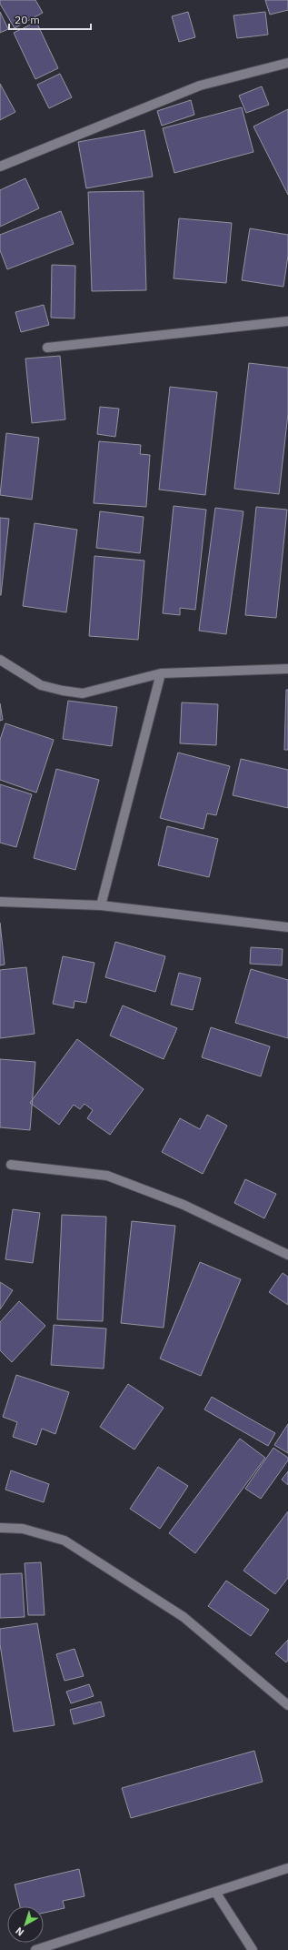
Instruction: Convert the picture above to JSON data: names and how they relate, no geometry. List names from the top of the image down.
{
  "scale_bar": "20 m",
  "north": "bottom left"
}
